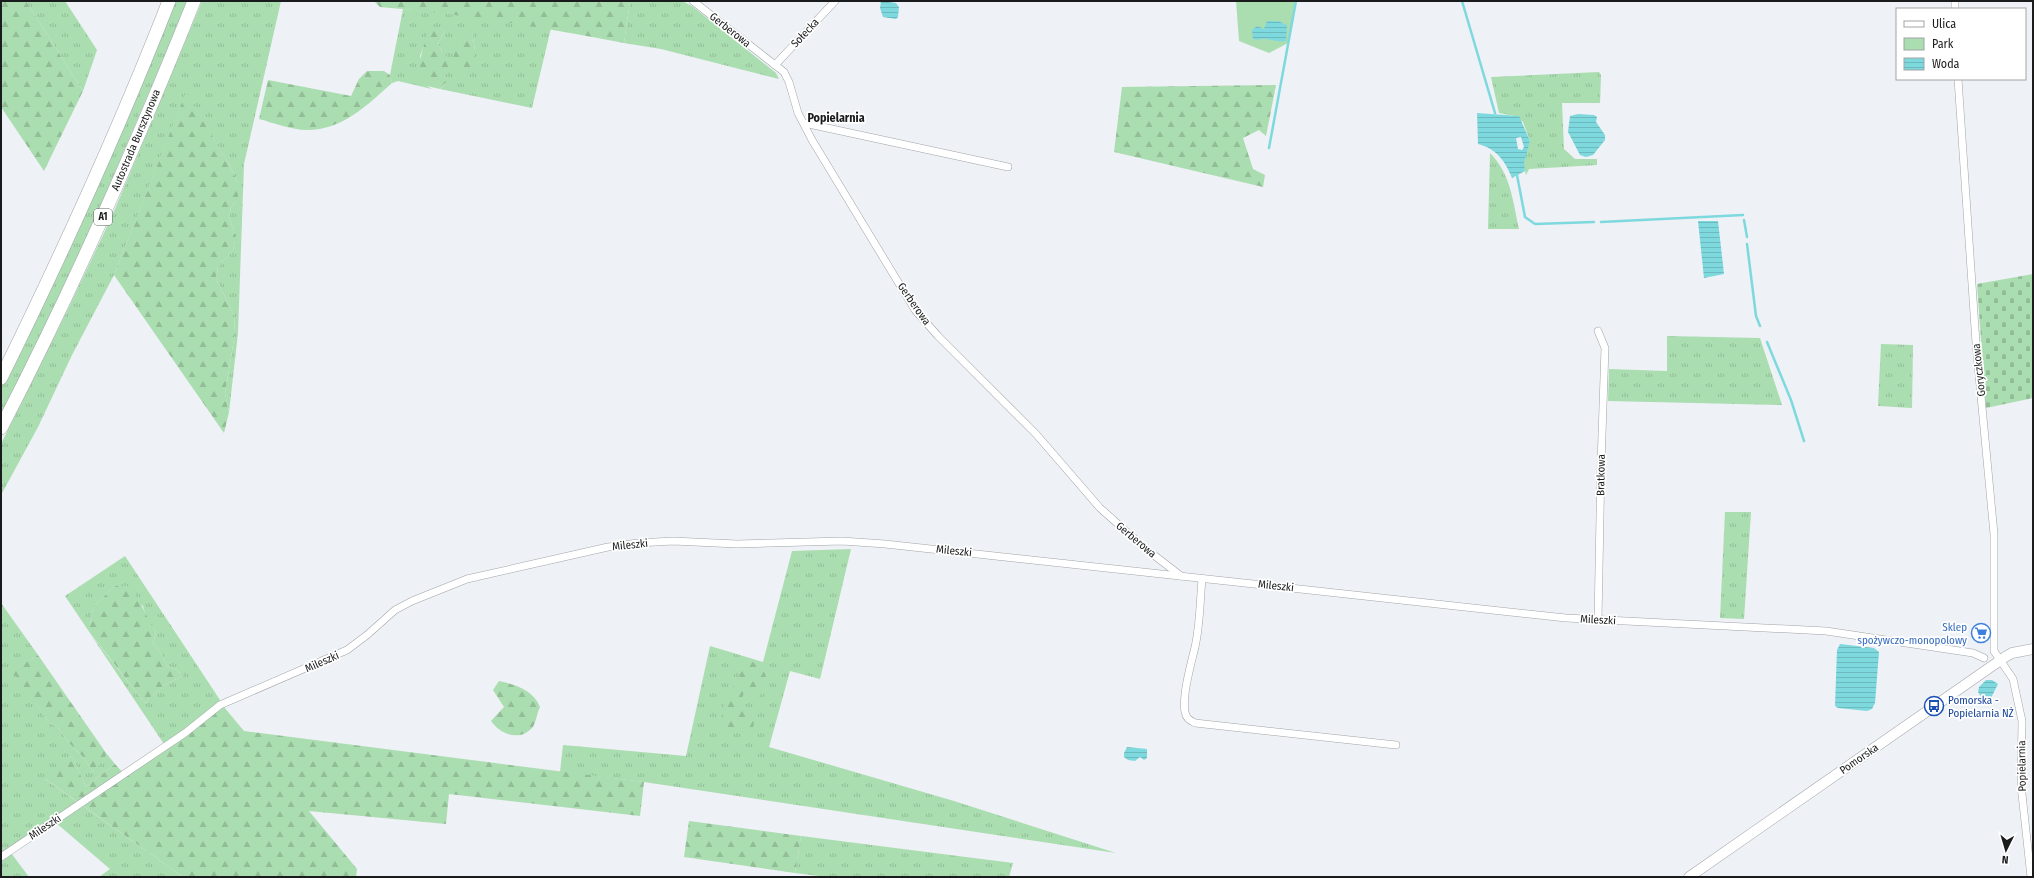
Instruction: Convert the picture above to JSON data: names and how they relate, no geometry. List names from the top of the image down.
{
  "streets": {
    "highway": ["Autostrada Bursztynowa", "A1"],
    "street": [
      "Gerberowa",
      "Sołecka",
      "Goryczkowa",
      "Bratkowa",
      "Mileszki",
      "Pomorska",
      "Popielarnia"
    ]
  },
  "crossings": [
    ["Gerberowa", "Sołecka"],
    ["Gerberowa", "Mileszki"],
    ["Bratkowa", "Mileszki"],
    ["Pomorska", "Popielarnia"]
  ],
  "districts": ["Popielarnia"],
  "places": {
    "supermarket": ["Sklep spożywczo-monopolowy"],
    "bus stop": ["Pomorska - Popielarnia NŻ"]
  },
  "legend": ["Ulica", "Park", "Woda"],
  "north": "bottom"
}
